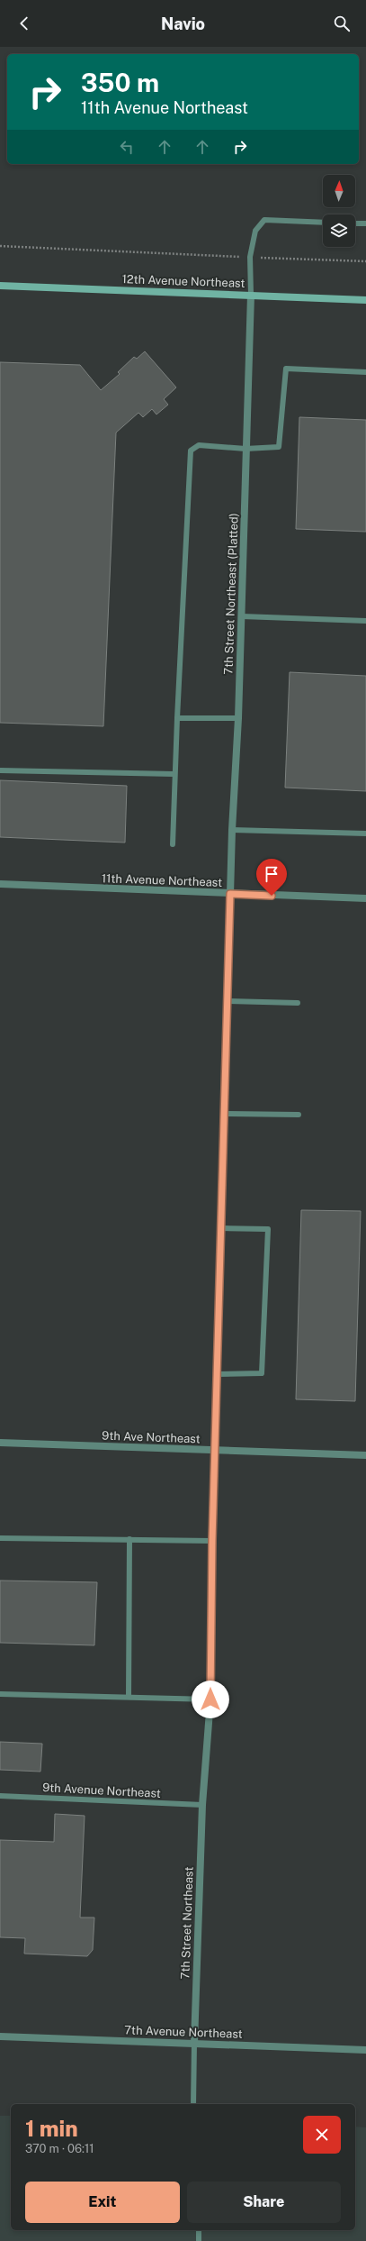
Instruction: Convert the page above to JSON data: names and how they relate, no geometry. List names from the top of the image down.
{
  "streets": {
    "main road": ["12th Avenue Northeast"],
    "street": [
      "7th Street Northeast (Platted)",
      "11th Avenue Northeast",
      "9th Ave Northeast",
      "7th Street Northeast",
      "7th Avenue Northeast"
    ],
    "lane": ["9th Avenue Northeast"]
  },
  "crossings": [
    ["12th Avenue Northeast", "7th Street Northeast (Platted)"],
    ["7th Street Northeast (Platted)", "11th Avenue Northeast"],
    ["7th Street Northeast (Platted)", "7th Street Northeast"],
    ["9th Ave Northeast", "7th Street Northeast"],
    ["9th Avenue Northeast", "7th Street Northeast"],
    ["7th Street Northeast", "7th Avenue Northeast"]
  ],
  "north": "top",
  "page": {
    "header": "Navio",
    "turn": ["350 m", "11th Avenue Northeast"],
    "heading": ["1 min", "370 m · 06:11"],
    "buttons": ["Exit", "Share"]
  }
}
